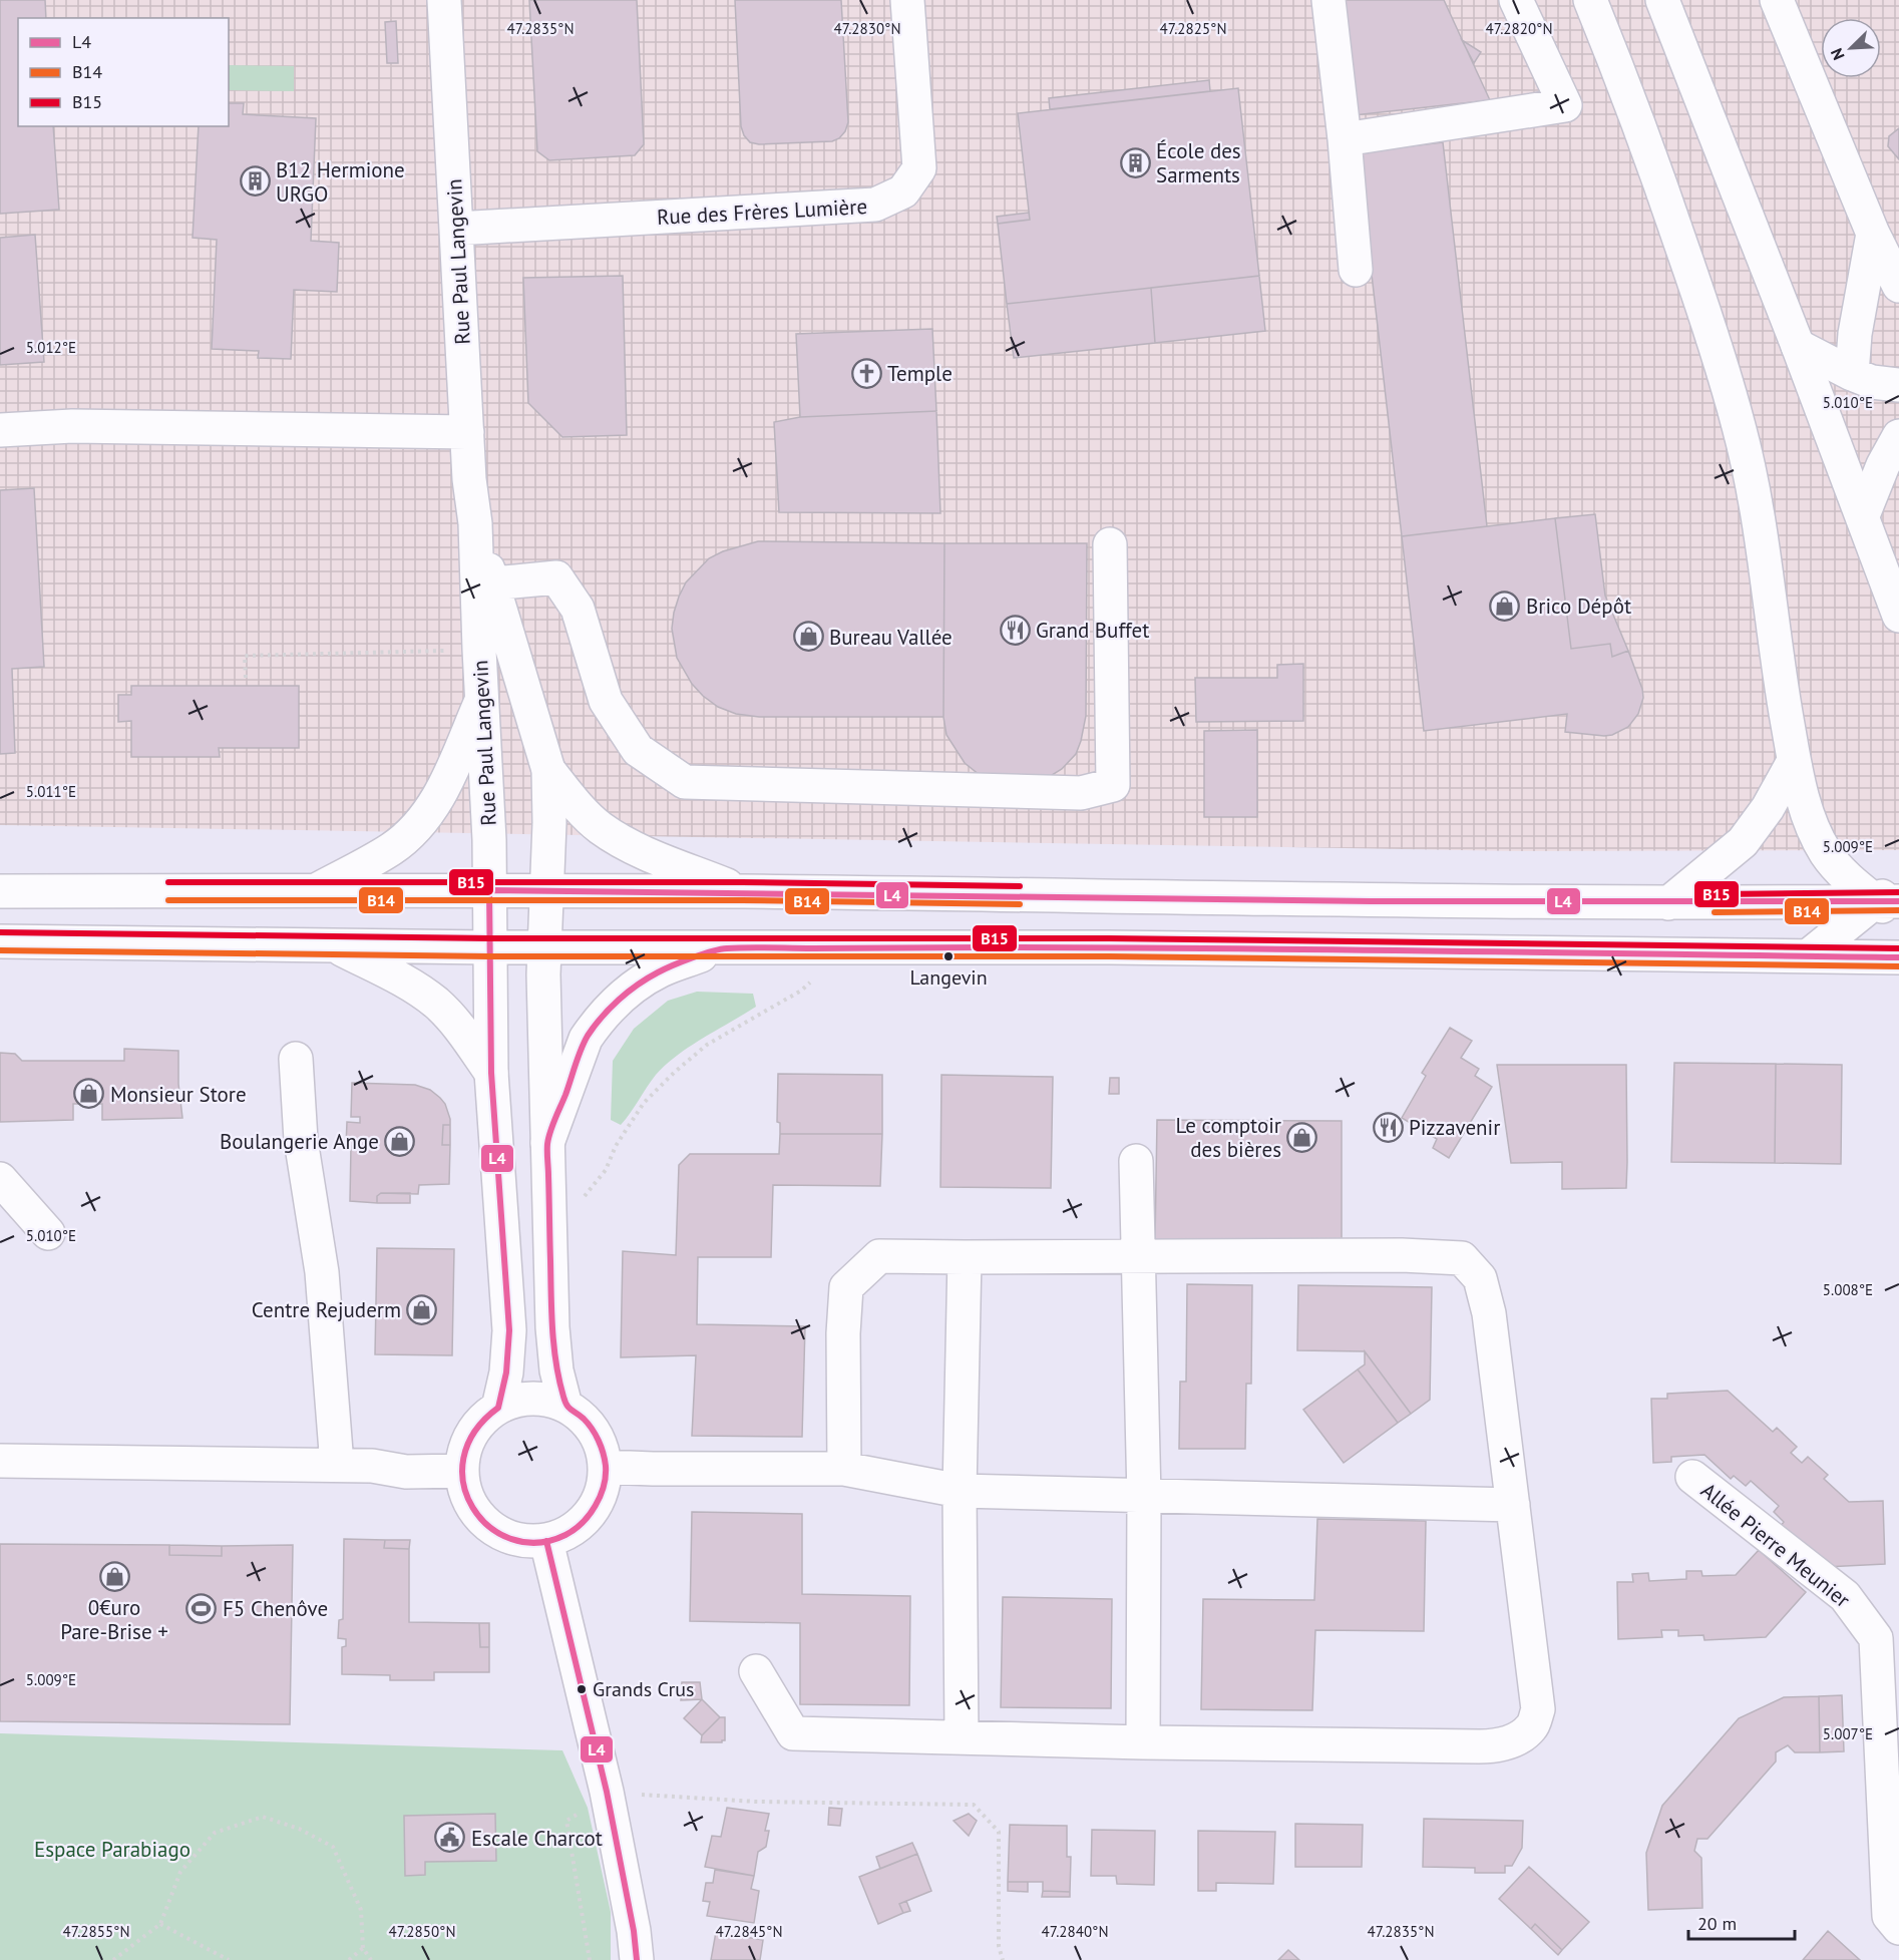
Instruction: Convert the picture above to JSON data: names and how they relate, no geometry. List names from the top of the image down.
{
  "streets": {
    "main road": ["Rue des Frères Lumière", "Rue Paul Langevin", "Allée Pierre Meunier"]
  },
  "crossings": [
    ["Rue des Frères Lumière", "Rue Paul Langevin"]
  ],
  "parks": ["Espace Parabiago"],
  "places": {
    "building": ["École des Sarments", "B12 Hermione URGO"],
    "church": ["Temple"],
    "shop": [
      "Brico Dépôt",
      "Bureau Vallée",
      "Monsieur Store",
      "Le comptoir des bières",
      "Boulangerie Ange",
      "Centre Rejuderm",
      "0€uro Pare-Brise +"
    ],
    "restaurant": ["Grand Buffet", "Pizzavenir"],
    "other": ["Langevin", "Grands Crus"],
    "sports": ["F5 Chenôve"],
    "public building": ["Escale Charcot"]
  },
  "lines": ["transit line B15", "transit line L4", "transit line B14"],
  "legend": ["L4", "B14", "B15"],
  "scale_bar": "20 m",
  "north": "bottom left",
  "coordinates": [
    "47.2835°N",
    "47.2830°N",
    "47.2825°N",
    "47.2820°N",
    "5.012°E",
    "5.010°E",
    "5.011°E",
    "5.009°E",
    "5.008°E",
    "5.007°E",
    "47.2855°N",
    "47.2850°N",
    "47.2845°N",
    "47.2840°N"
  ]
}
